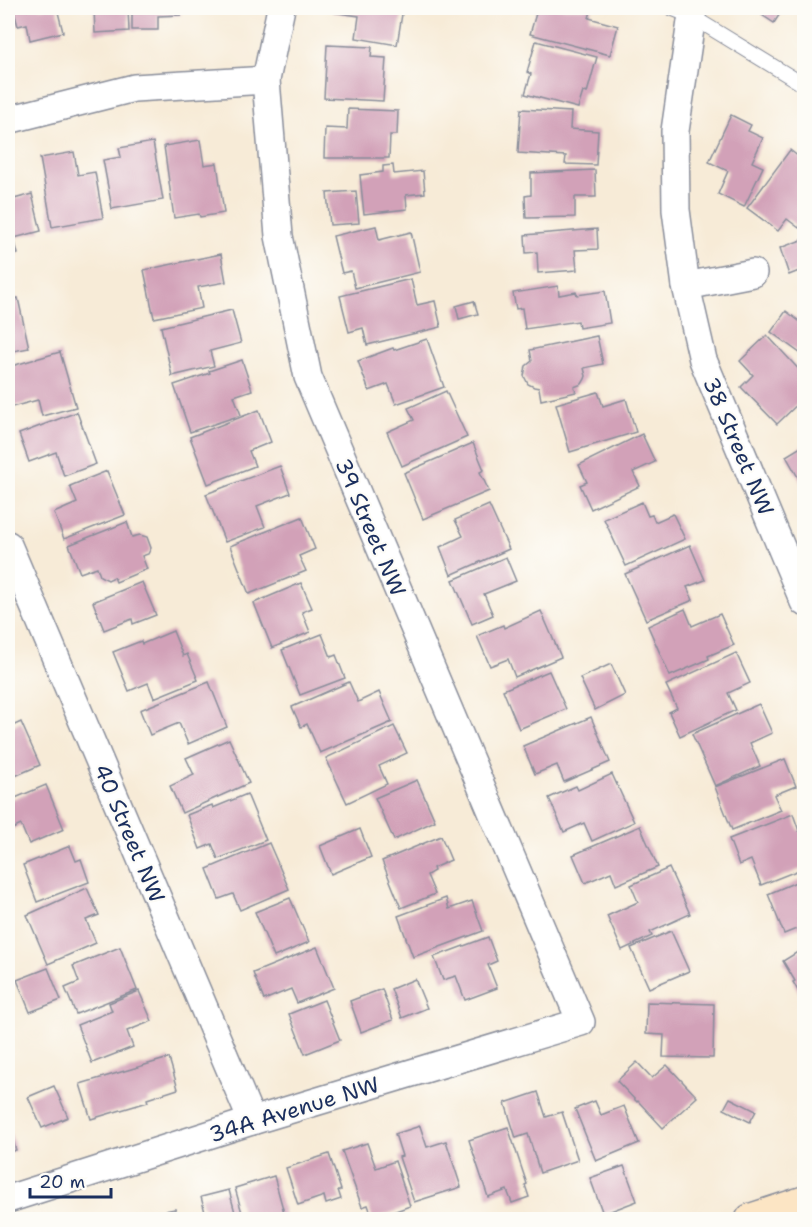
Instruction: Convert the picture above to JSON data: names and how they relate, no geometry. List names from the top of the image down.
{
  "streets": {
    "street": [
      "38 Street NW",
      "39 Street NW",
      "40 Street NW",
      "34A Avenue NW"
    ]
  },
  "crossings": [
    ["39 Street NW", "34A Avenue NW"],
    ["40 Street NW", "34A Avenue NW"]
  ],
  "scale_bar": "20 m"
}
